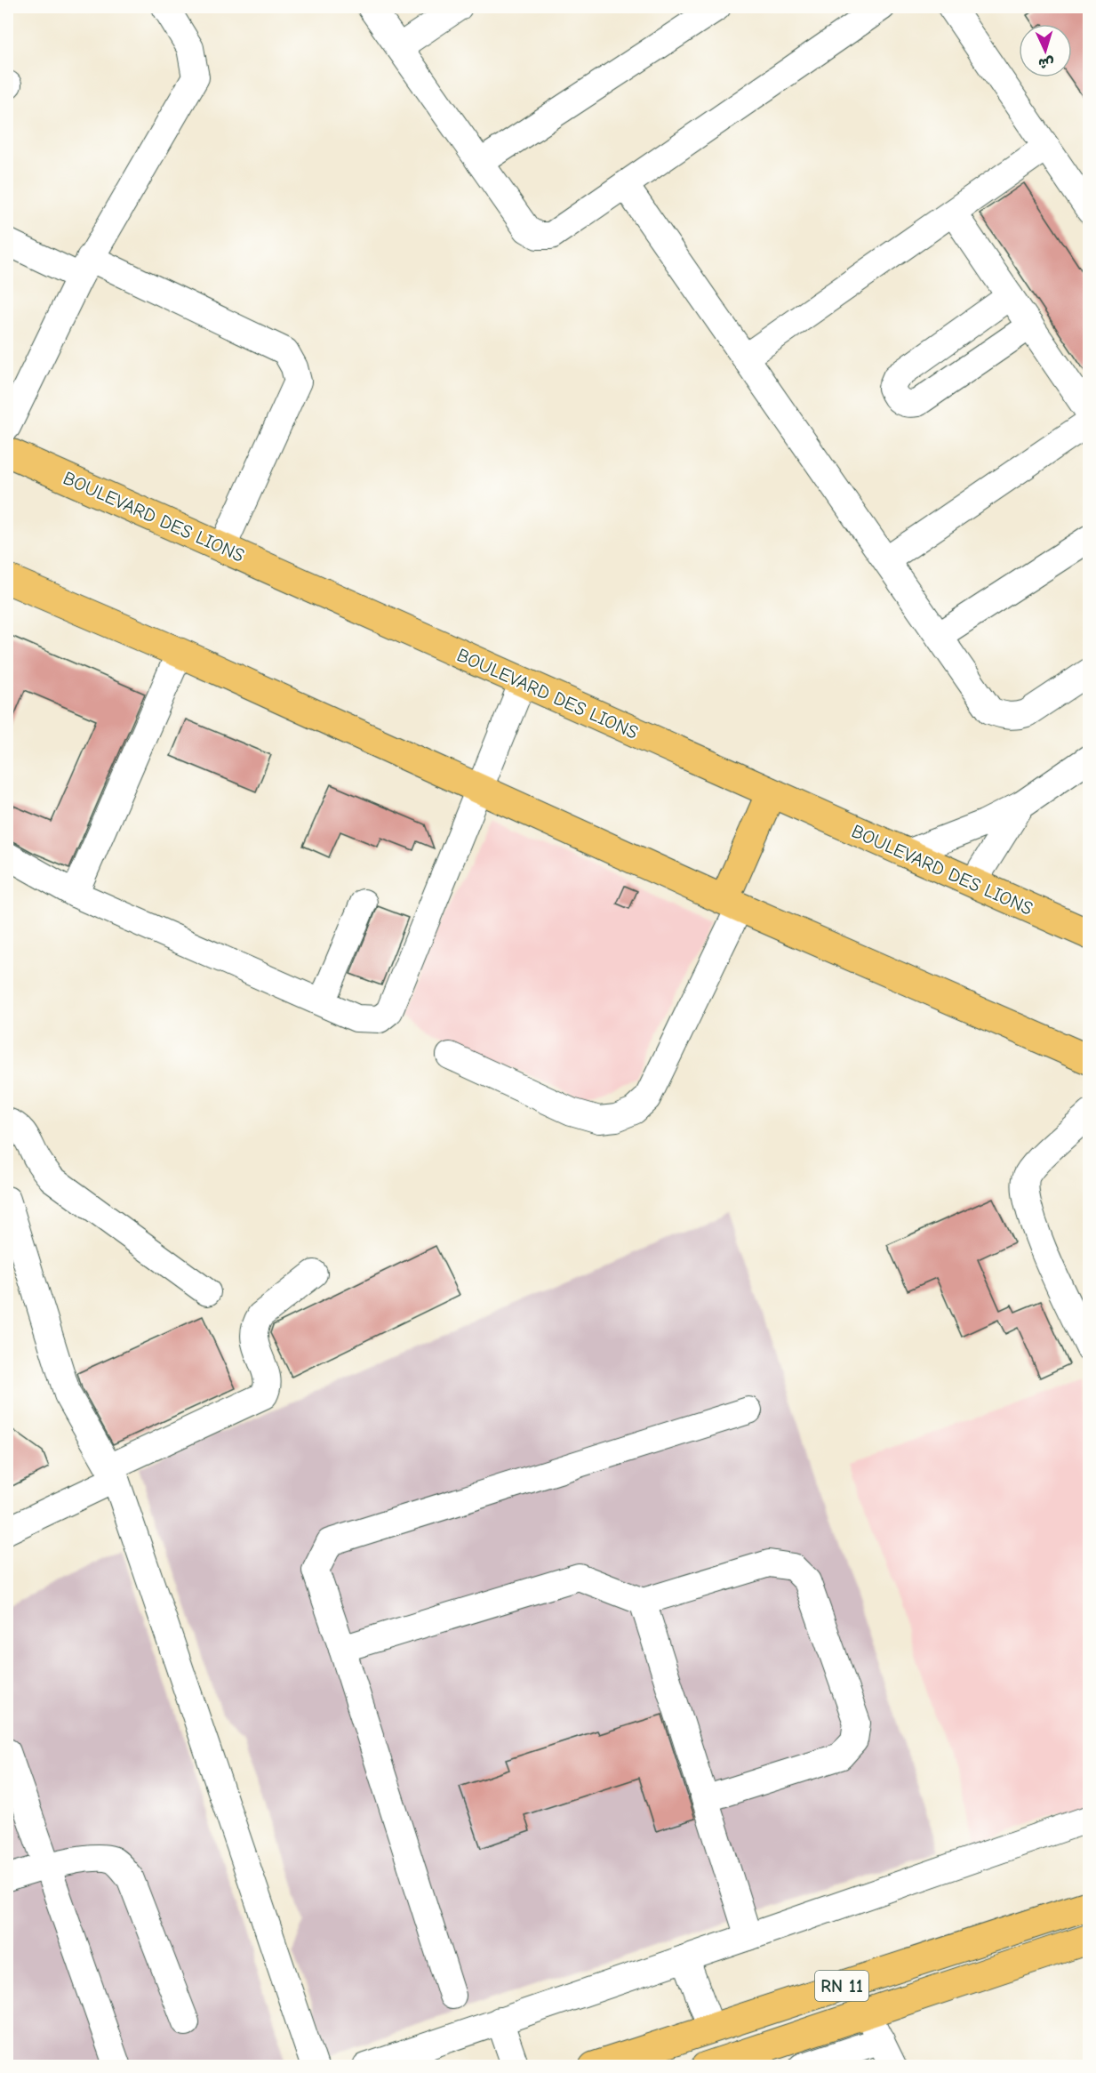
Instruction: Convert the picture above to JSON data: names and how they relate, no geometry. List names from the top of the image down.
{
  "streets": {
    "main road": ["BOULEVARD DES LIONS", "RN 11"]
  },
  "north": "bottom"
}
